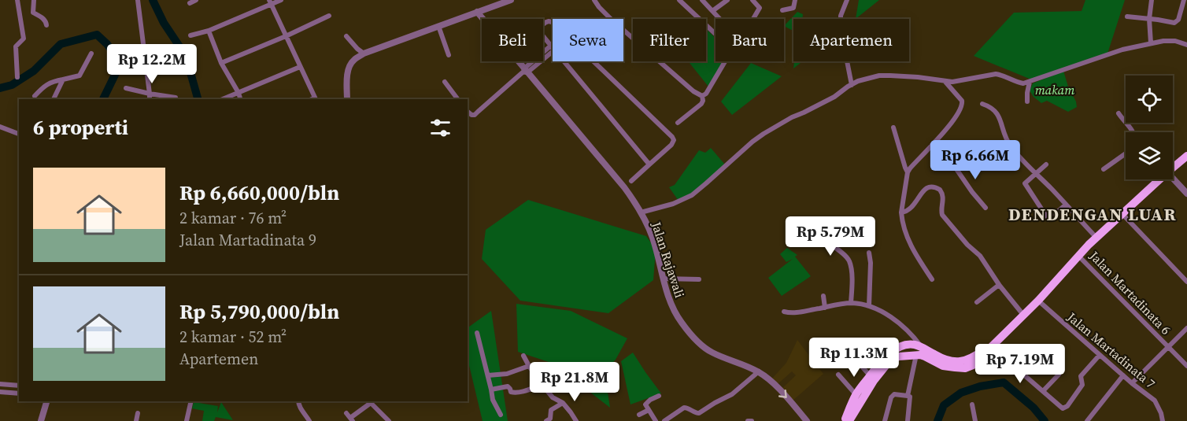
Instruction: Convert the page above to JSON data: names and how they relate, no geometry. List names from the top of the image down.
{
  "streets": {
    "street": ["Jalan Rajawali", "Jalan Martadinata 6", "Jalan Martadinata 7"]
  },
  "districts": ["DENDENGAN LUAR"],
  "parks": ["makam"],
  "page": {
    "chip": [
      "Beli",
      "Sewa",
      "Filter",
      "Baru",
      "Apartemen"
    ],
    "price": [
      "Rp 12.2M",
      "Rp 6.66M",
      "Rp 5.79M",
      "Rp 11.3M",
      "Rp 7.19M",
      "Rp 21.8M"
    ],
    "heading": "6 properti",
    "list": [
      {
        "name": "Rp 6,660,000/bln",
        "note": "2 kamar · 76 m² · Jalan Martadinata 9"
      },
      {
        "name": "Rp 5,790,000/bln",
        "note": "2 kamar · 52 m² · Apartemen"
      }
    ]
  }
}
